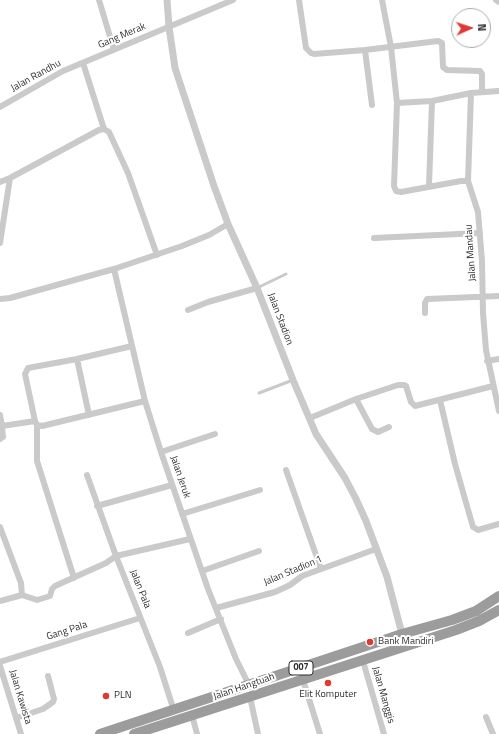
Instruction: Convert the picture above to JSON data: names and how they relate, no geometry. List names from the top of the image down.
{
  "streets": {
    "highway": ["007", "Jalan Hangtuah"],
    "street": [
      "Gang Merak",
      "Jalan Randhu",
      "Jalan Mandau",
      "Jalan Stadion",
      "Jalan Jeruk",
      "Jalan Stadion 1",
      "Jalan Pala",
      "Gang Pala",
      "Jalan Manggis",
      "Jalan Kawista"
    ]
  },
  "crossings": [
    ["Gang Merak", "Jalan Randhu"],
    ["Gang Merak", "Jalan Stadion"],
    ["Jalan Stadion", "Jalan Stadion 1"],
    ["Jalan Stadion", "Jalan Hangtuah"],
    ["Jalan Jeruk", "Jalan Stadion 1"],
    ["Jalan Jeruk", "Jalan Hangtuah"],
    ["Jalan Pala", "Gang Pala"],
    ["Jalan Pala", "Jalan Hangtuah"],
    ["Jalan Hangtuah", "Jalan Manggis"]
  ],
  "places": ["Bank Mandiri", "Elit Komputer", "PLN"],
  "north": "right"
}
